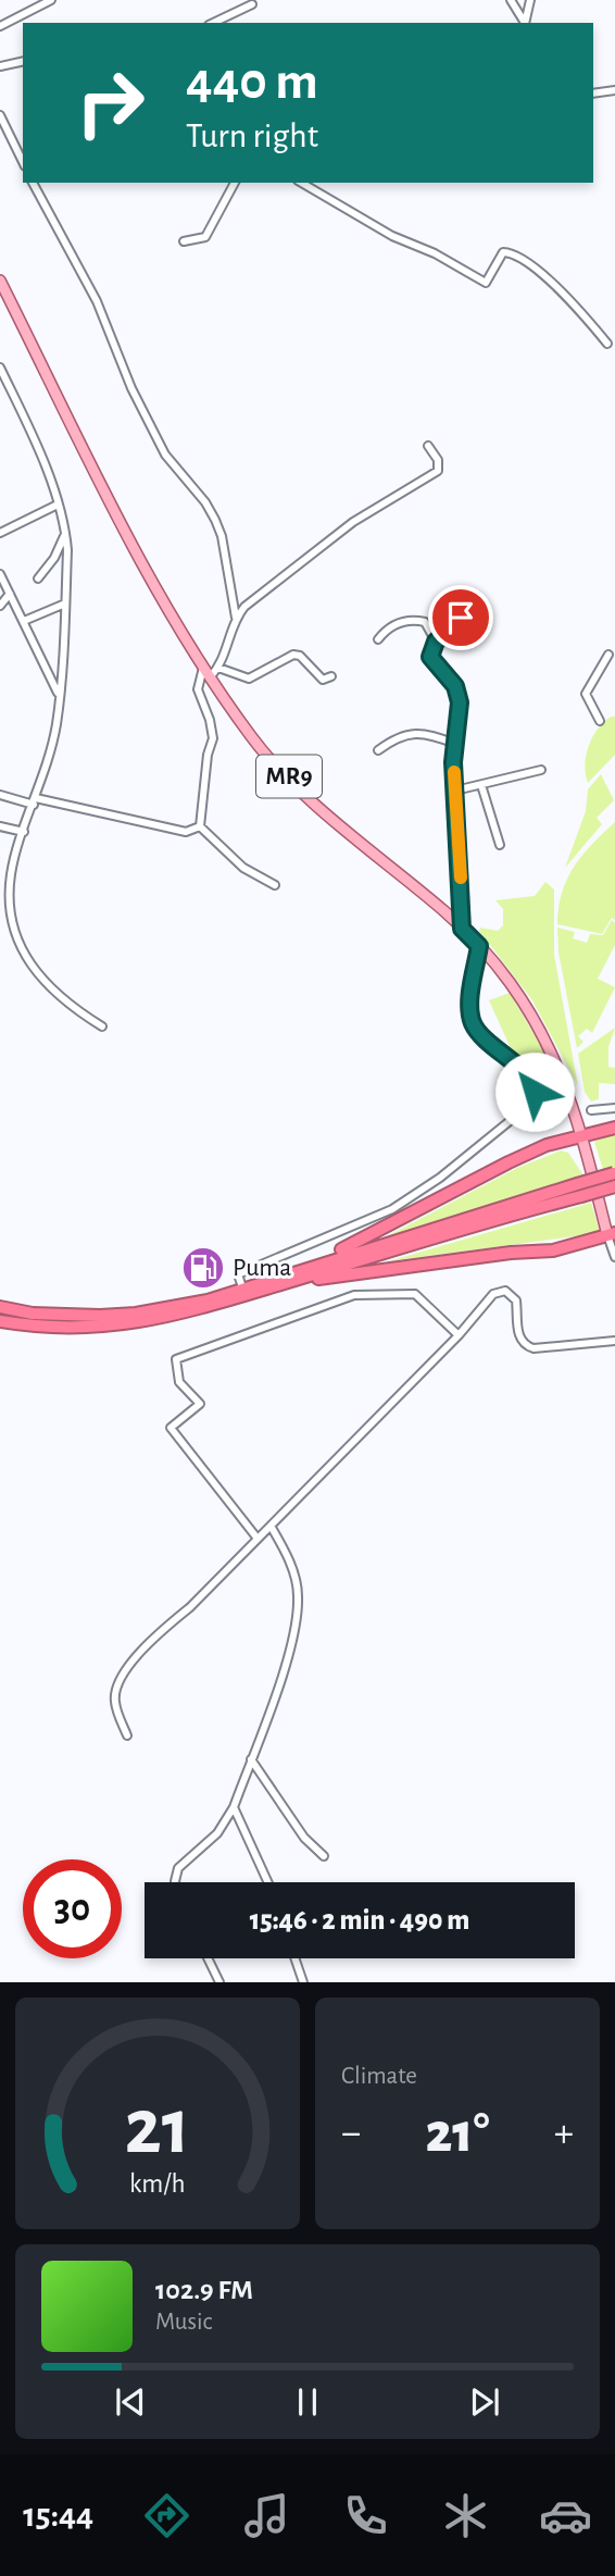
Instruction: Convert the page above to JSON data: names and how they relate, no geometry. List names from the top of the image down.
{
  "streets": {
    "main road": ["MR9"]
  },
  "places": {
    "fuel station": ["Puma"]
  },
  "page": {
    "turn": ["440 m", "Turn right"],
    "limit": "30",
    "trip": "15:46 · 2 min · 490 m",
    "tile": "Climate",
    "heat": ["−", "21°", "+"],
    "song": ["102.9 FM", "Music"],
    "tabs": "15:44",
    "gauge": ["21", "km/h"]
  }
}
